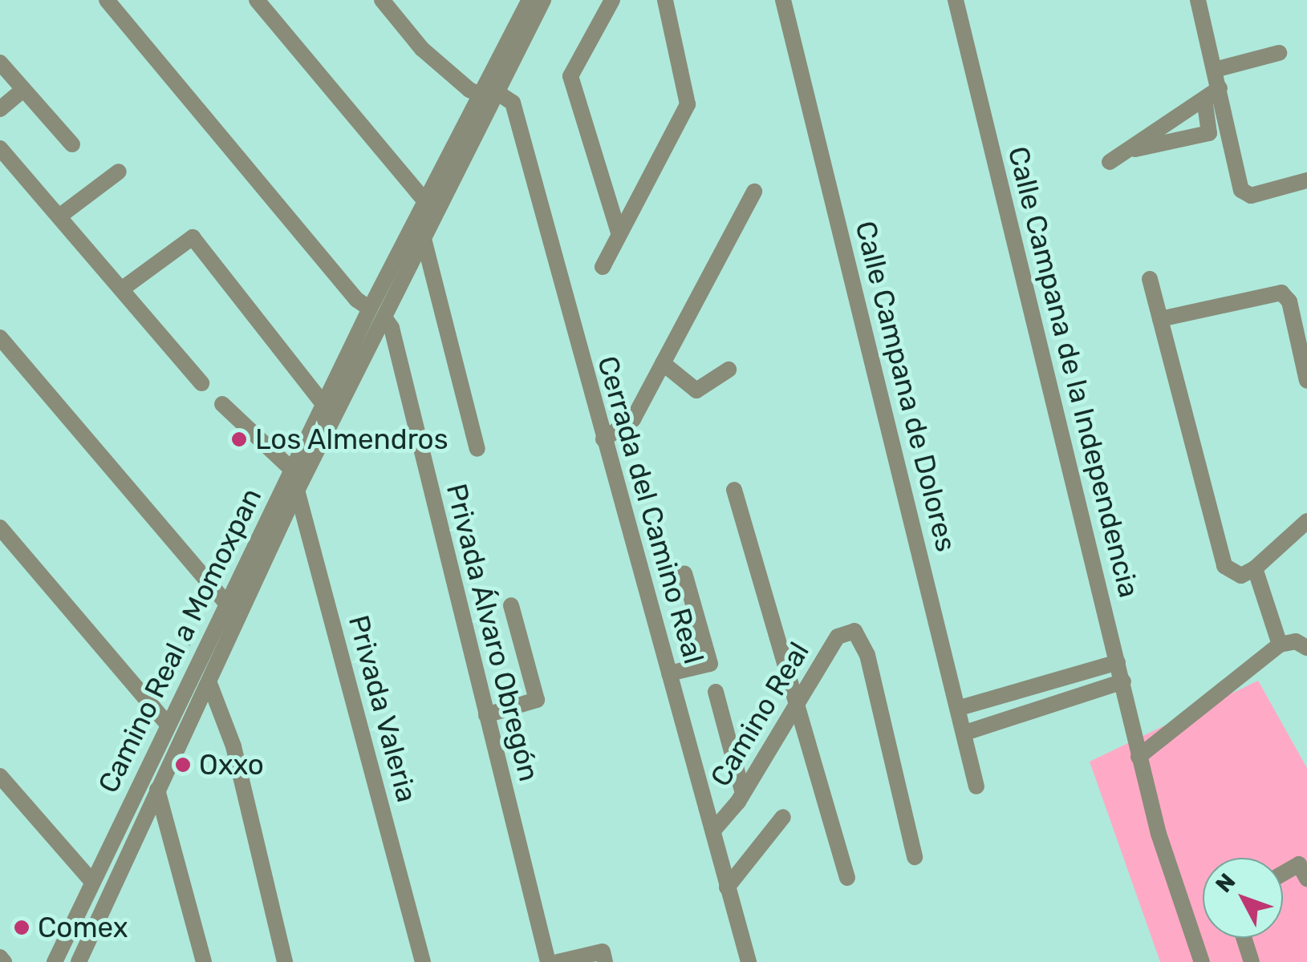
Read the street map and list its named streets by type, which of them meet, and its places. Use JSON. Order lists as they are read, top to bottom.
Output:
{
  "streets": {
    "street": [
      "Calle Campana de la Independencia",
      "Calle Campana de Dolores",
      "Cerrada del Camino Real",
      "Privada Álvaro Obregón",
      "Camino Real a Momoxpan",
      "Privada Valeria",
      "Camino Real"
    ]
  },
  "crossings": [
    ["Cerrada del Camino Real", "Camino Real a Momoxpan"],
    ["Cerrada del Camino Real", "Camino Real"],
    ["Privada Álvaro Obregón", "Camino Real a Momoxpan"],
    ["Camino Real a Momoxpan", "Privada Valeria"]
  ],
  "places": ["Los Almendros", "Oxxo", "Comex"],
  "north": "top left"
}
